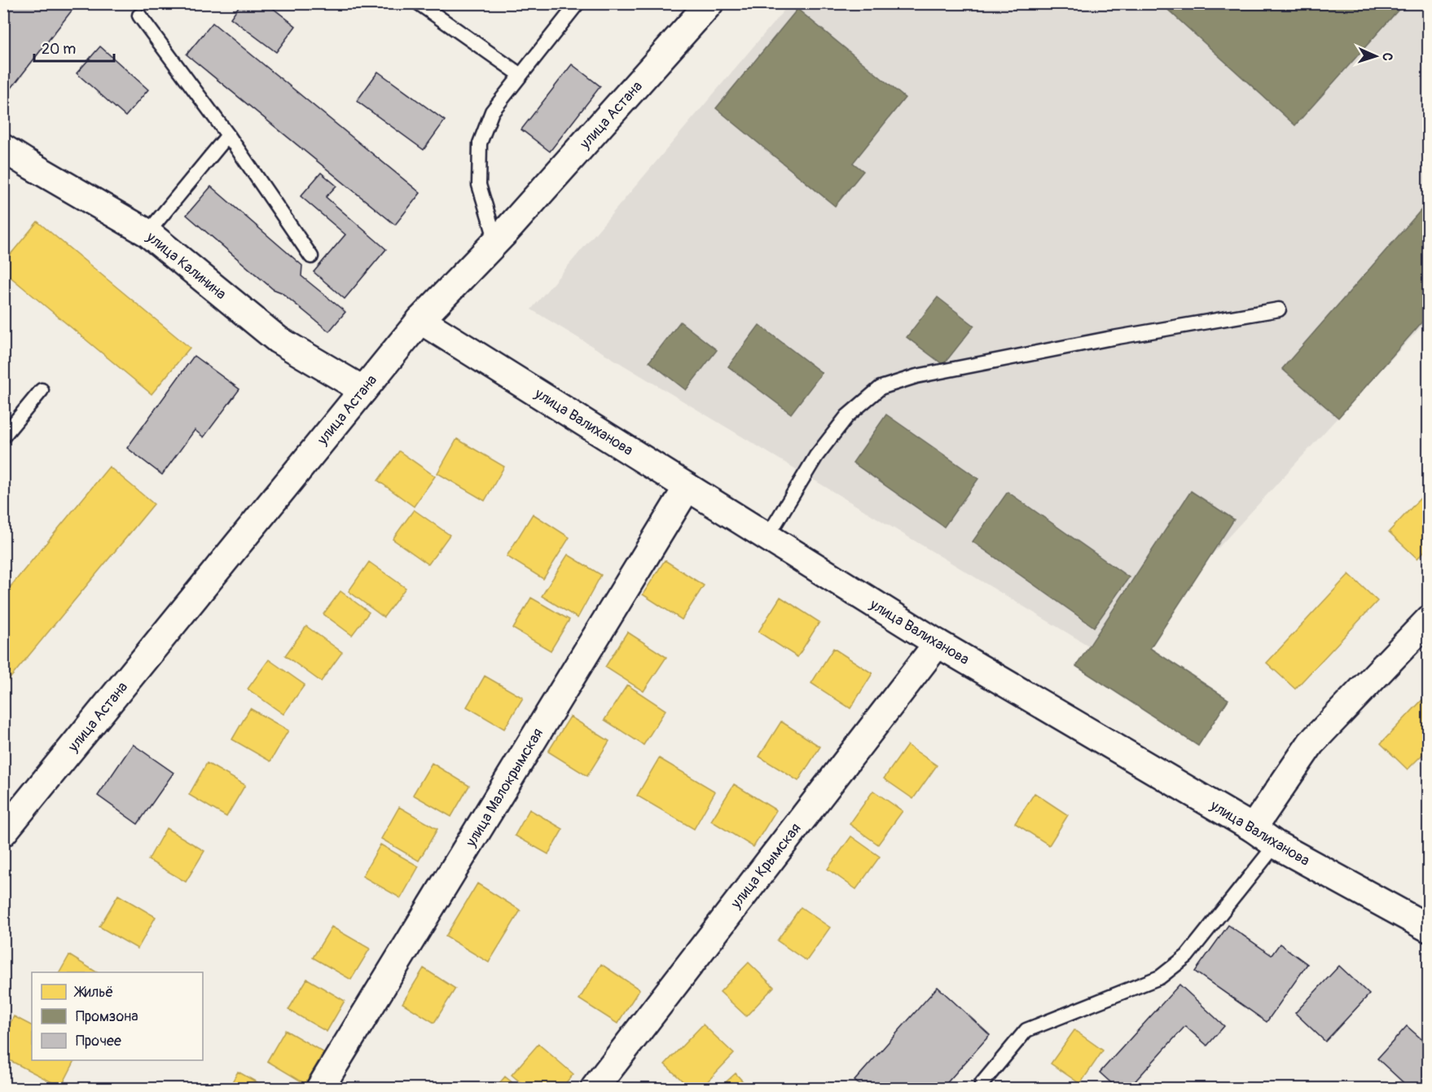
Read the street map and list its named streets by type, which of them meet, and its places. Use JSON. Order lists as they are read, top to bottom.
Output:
{
  "streets": {
    "street": [
      "улица Астана",
      "улица Калинина",
      "улица Валиханова",
      "улица Малокрымская",
      "улица Крымская"
    ]
  },
  "crossings": [
    ["улица Астана", "улица Калинина"],
    ["улица Астана", "улица Валиханова"],
    ["улица Валиханова", "улица Малокрымская"],
    ["улица Валиханова", "улица Крымская"]
  ],
  "legend": ["Жильё", "Промзона", "Прочее"],
  "scale_bar": "20 m",
  "north": "right"
}
